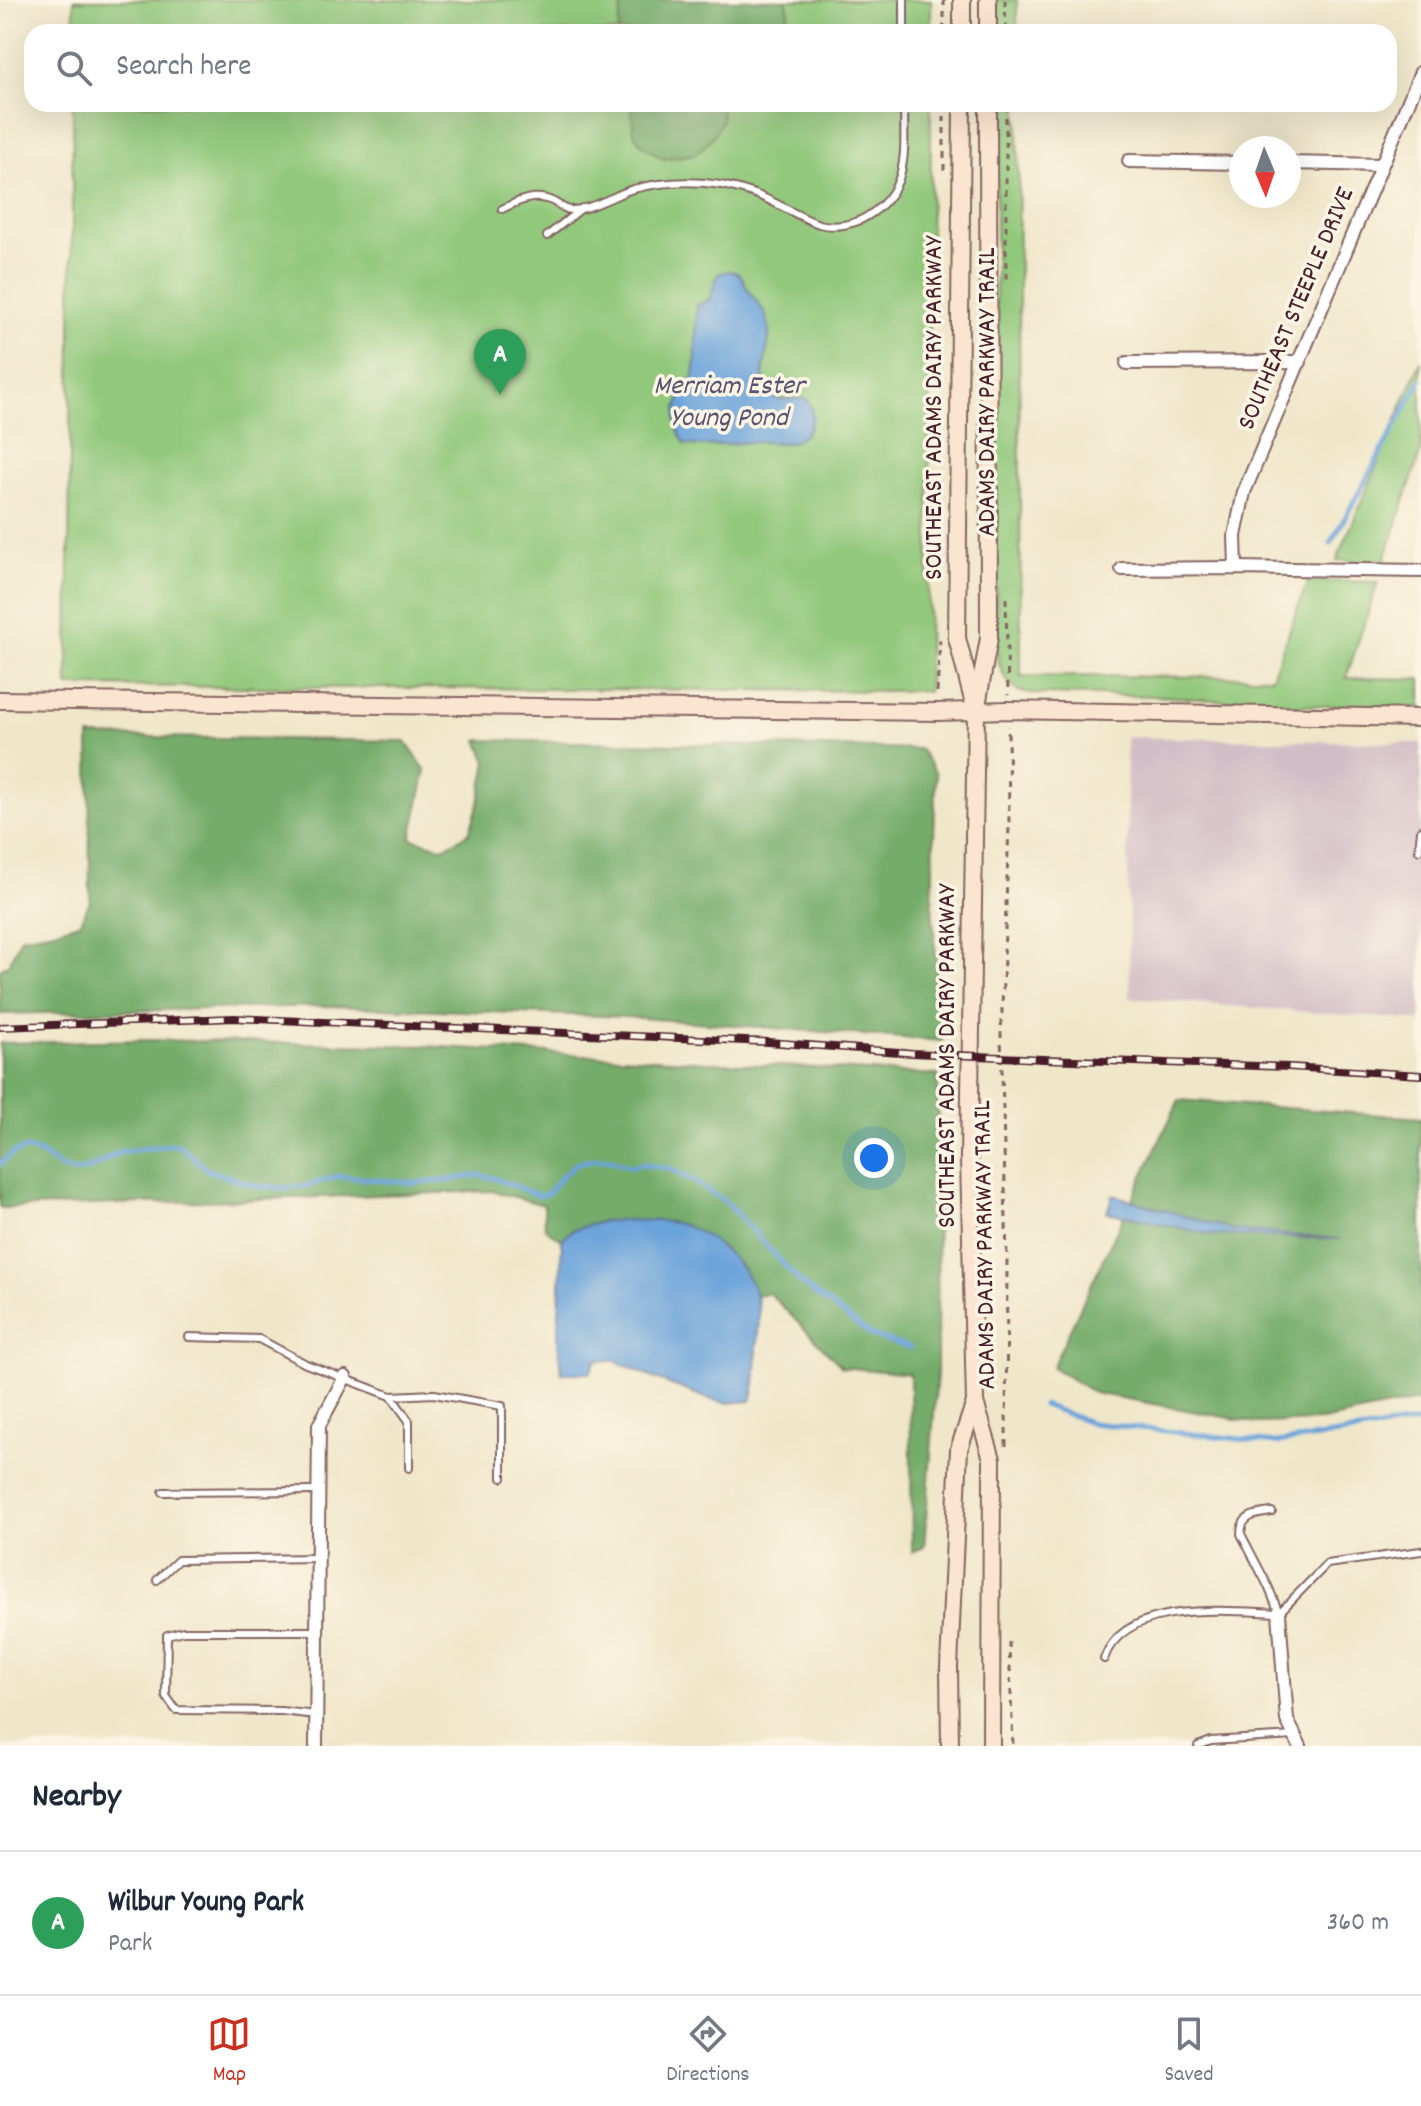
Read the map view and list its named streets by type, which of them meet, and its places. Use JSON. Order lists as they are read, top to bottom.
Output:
{
  "streets": {
    "main road": ["SOUTHEAST ADAMS DAIRY PARKWAY"],
    "street": ["SOUTHEAST STEEPLE DRIVE"],
    "path": ["ADAMS DAIRY PARKWAY TRAIL"]
  },
  "water": ["Merriam Ester Young Pond"],
  "north": "bottom",
  "page": {
    "search": "Search here",
    "pins": "A",
    "heading": "Nearby",
    "list": [
      {
        "mark": "A",
        "name": "Wilbur Young Park",
        "note": "Park",
        "value": "360 m"
      }
    ],
    "nav": ["Map", "Directions", "Saved"]
  }
}
